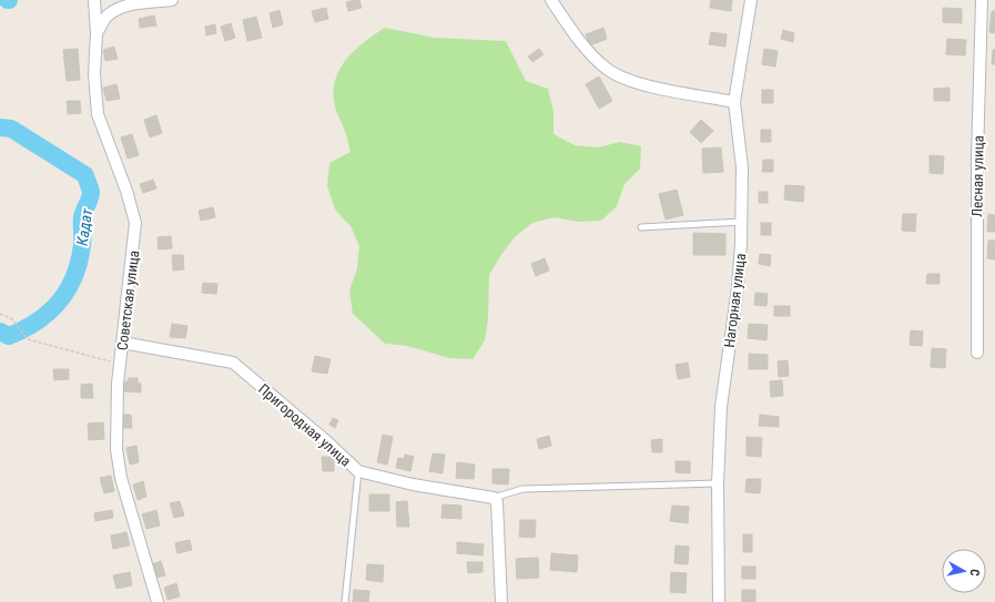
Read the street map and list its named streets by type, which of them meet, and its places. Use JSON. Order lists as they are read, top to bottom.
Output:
{
  "streets": {
    "street": [
      "Лесная улица",
      "Советская улица",
      "Нагорная улица",
      "Пригородная улица"
    ]
  },
  "crossings": [
    ["Советская улица", "Пригородная улица"]
  ],
  "water": ["Кадат"],
  "north": "right"
}
